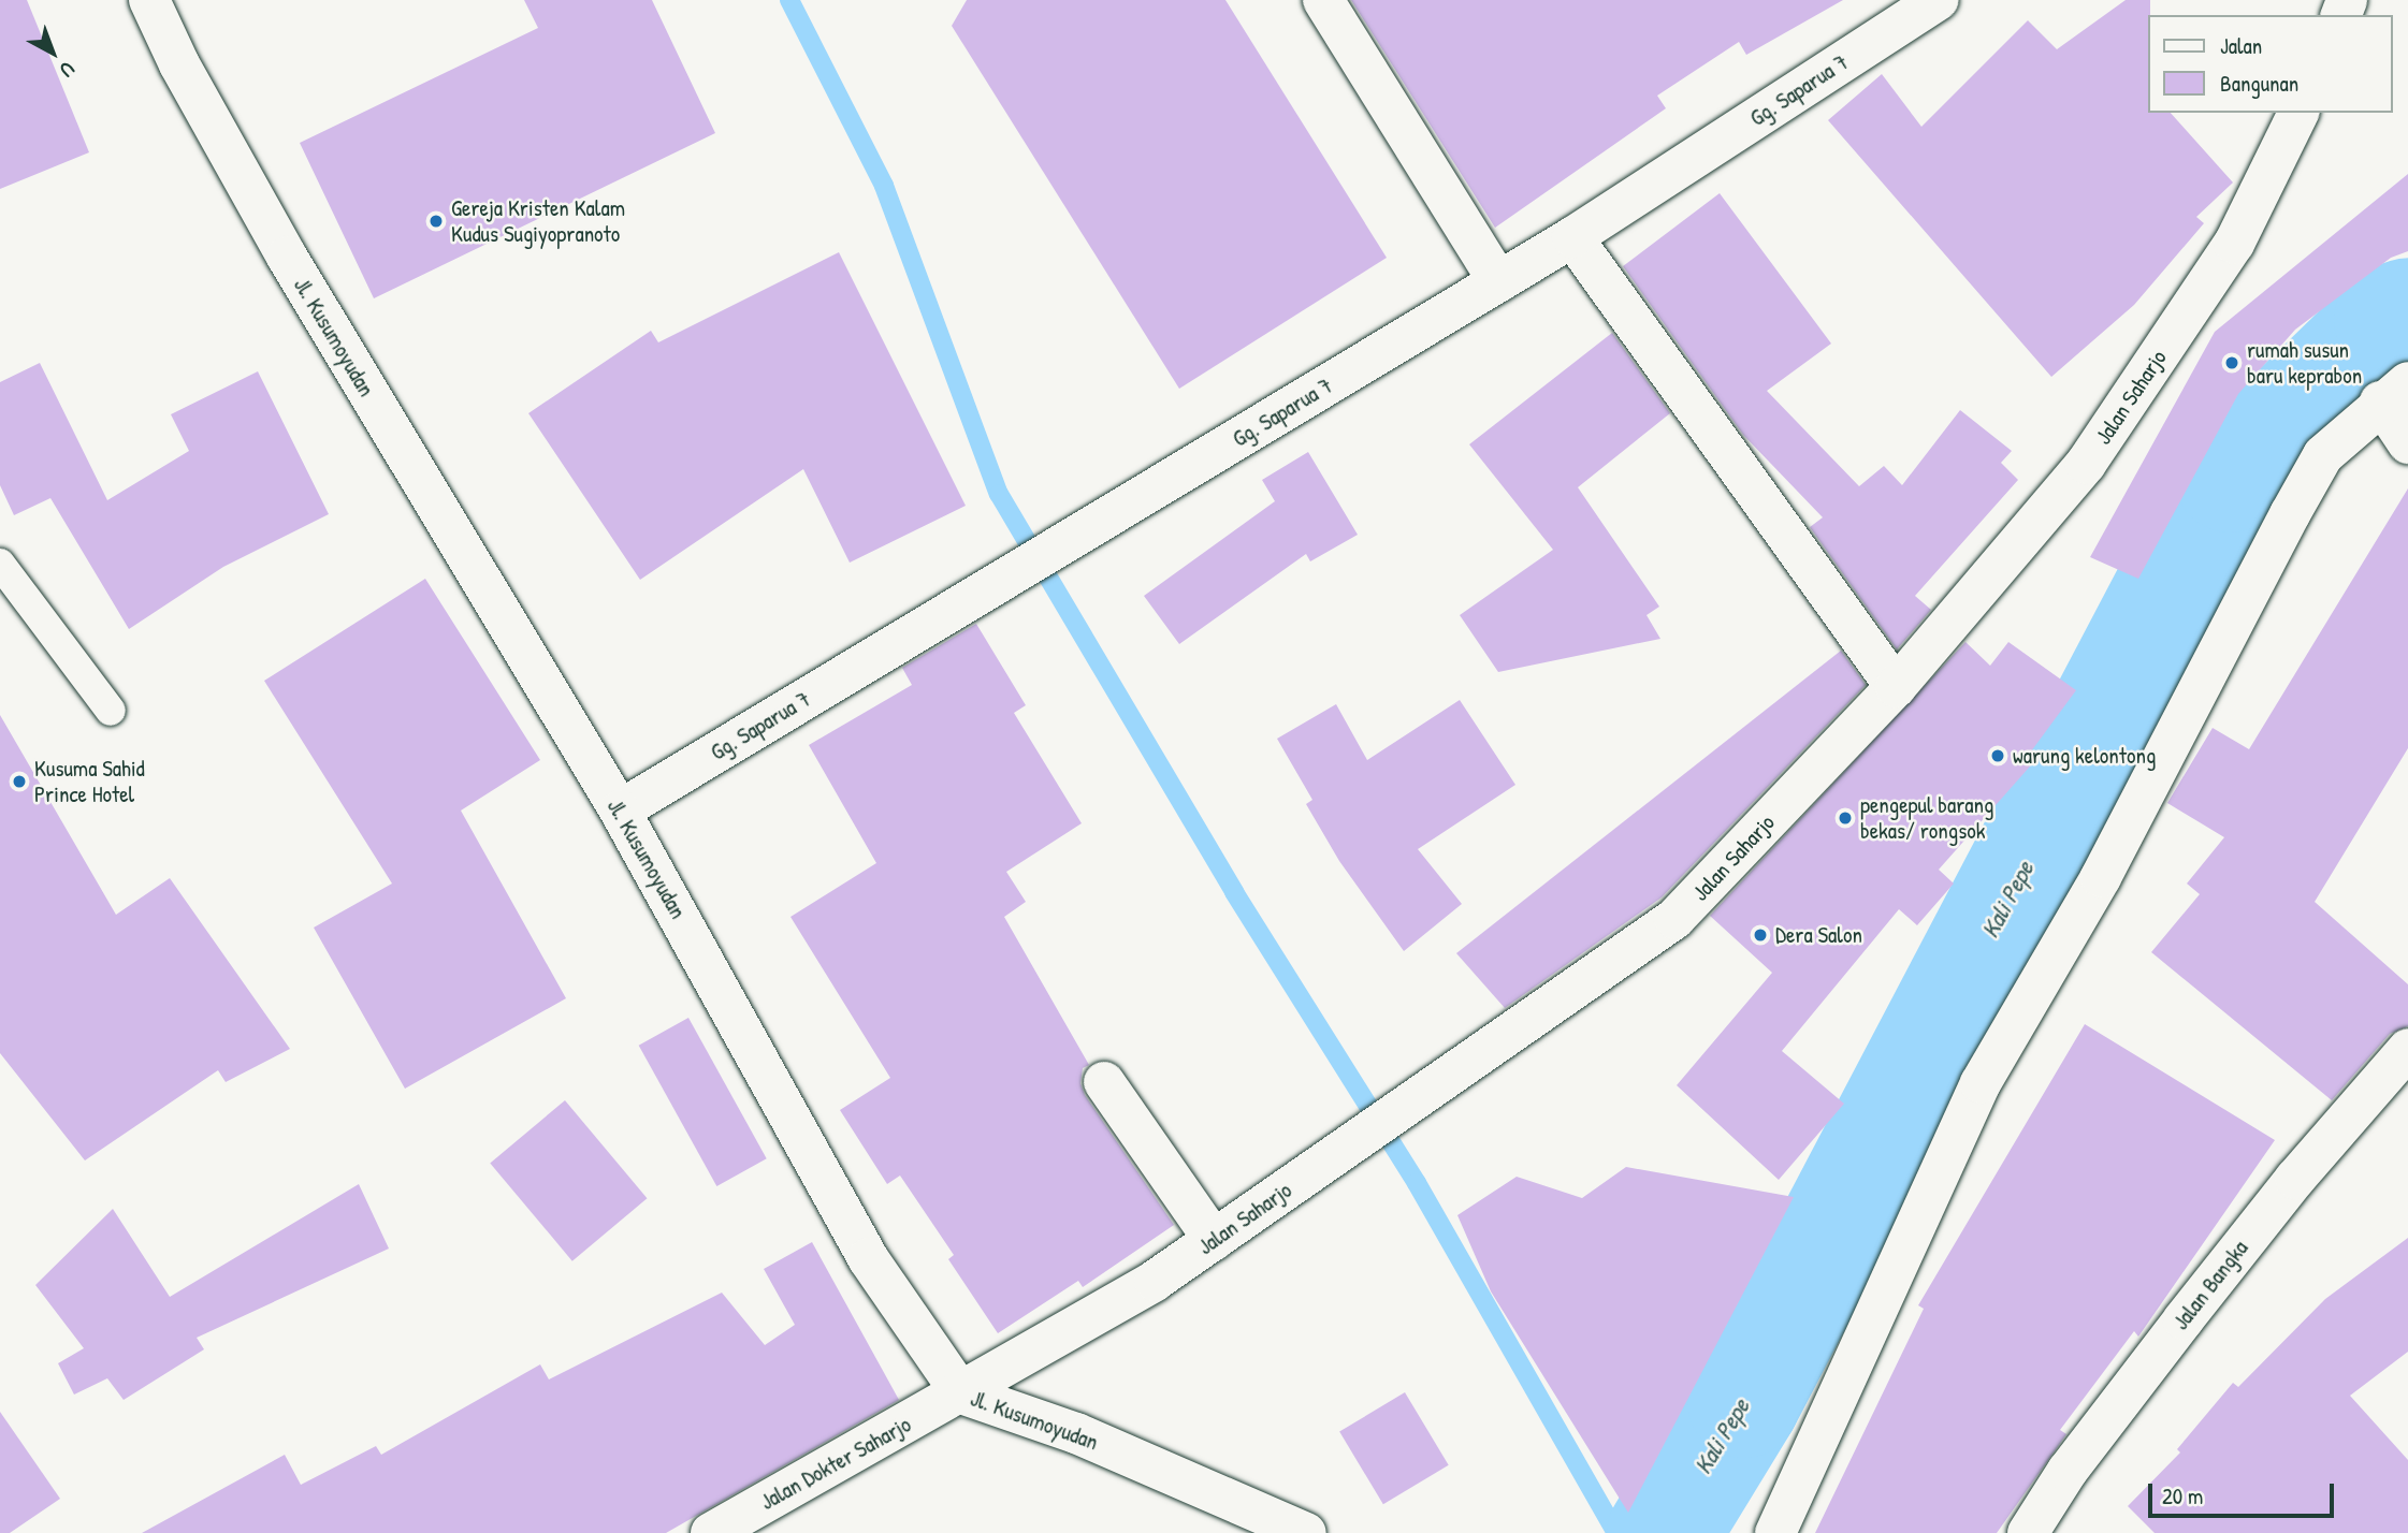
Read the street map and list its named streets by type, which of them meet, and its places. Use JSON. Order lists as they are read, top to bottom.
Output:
{
  "streets": {
    "street": [
      "Gg. Saparua 7",
      "Jl. Kusumoyudan",
      "Jalan Saharjo",
      "Jalan Bangka",
      "Jalan Dokter Saharjo"
    ]
  },
  "crossings": [
    ["Gg. Saparua 7", "Jl. Kusumoyudan"],
    ["Jl. Kusumoyudan", "Jalan Saharjo"],
    ["Jl. Kusumoyudan", "Jalan Dokter Saharjo"],
    ["Jalan Saharjo", "Jalan Dokter Saharjo"]
  ],
  "water": ["Kali Pepe"],
  "places": [
    "Gereja Kristen Kalam Kudus Sugiyopranoto",
    "rumah susun baru keprabon",
    "warung kelontong",
    "Kusuma Sahid Prince Hotel",
    "pengepul barang bekas/ rongsok",
    "Dera Salon"
  ],
  "legend": ["Jalan", "Bangunan"],
  "scale_bar": "20 m",
  "north": "bottom right"
}
